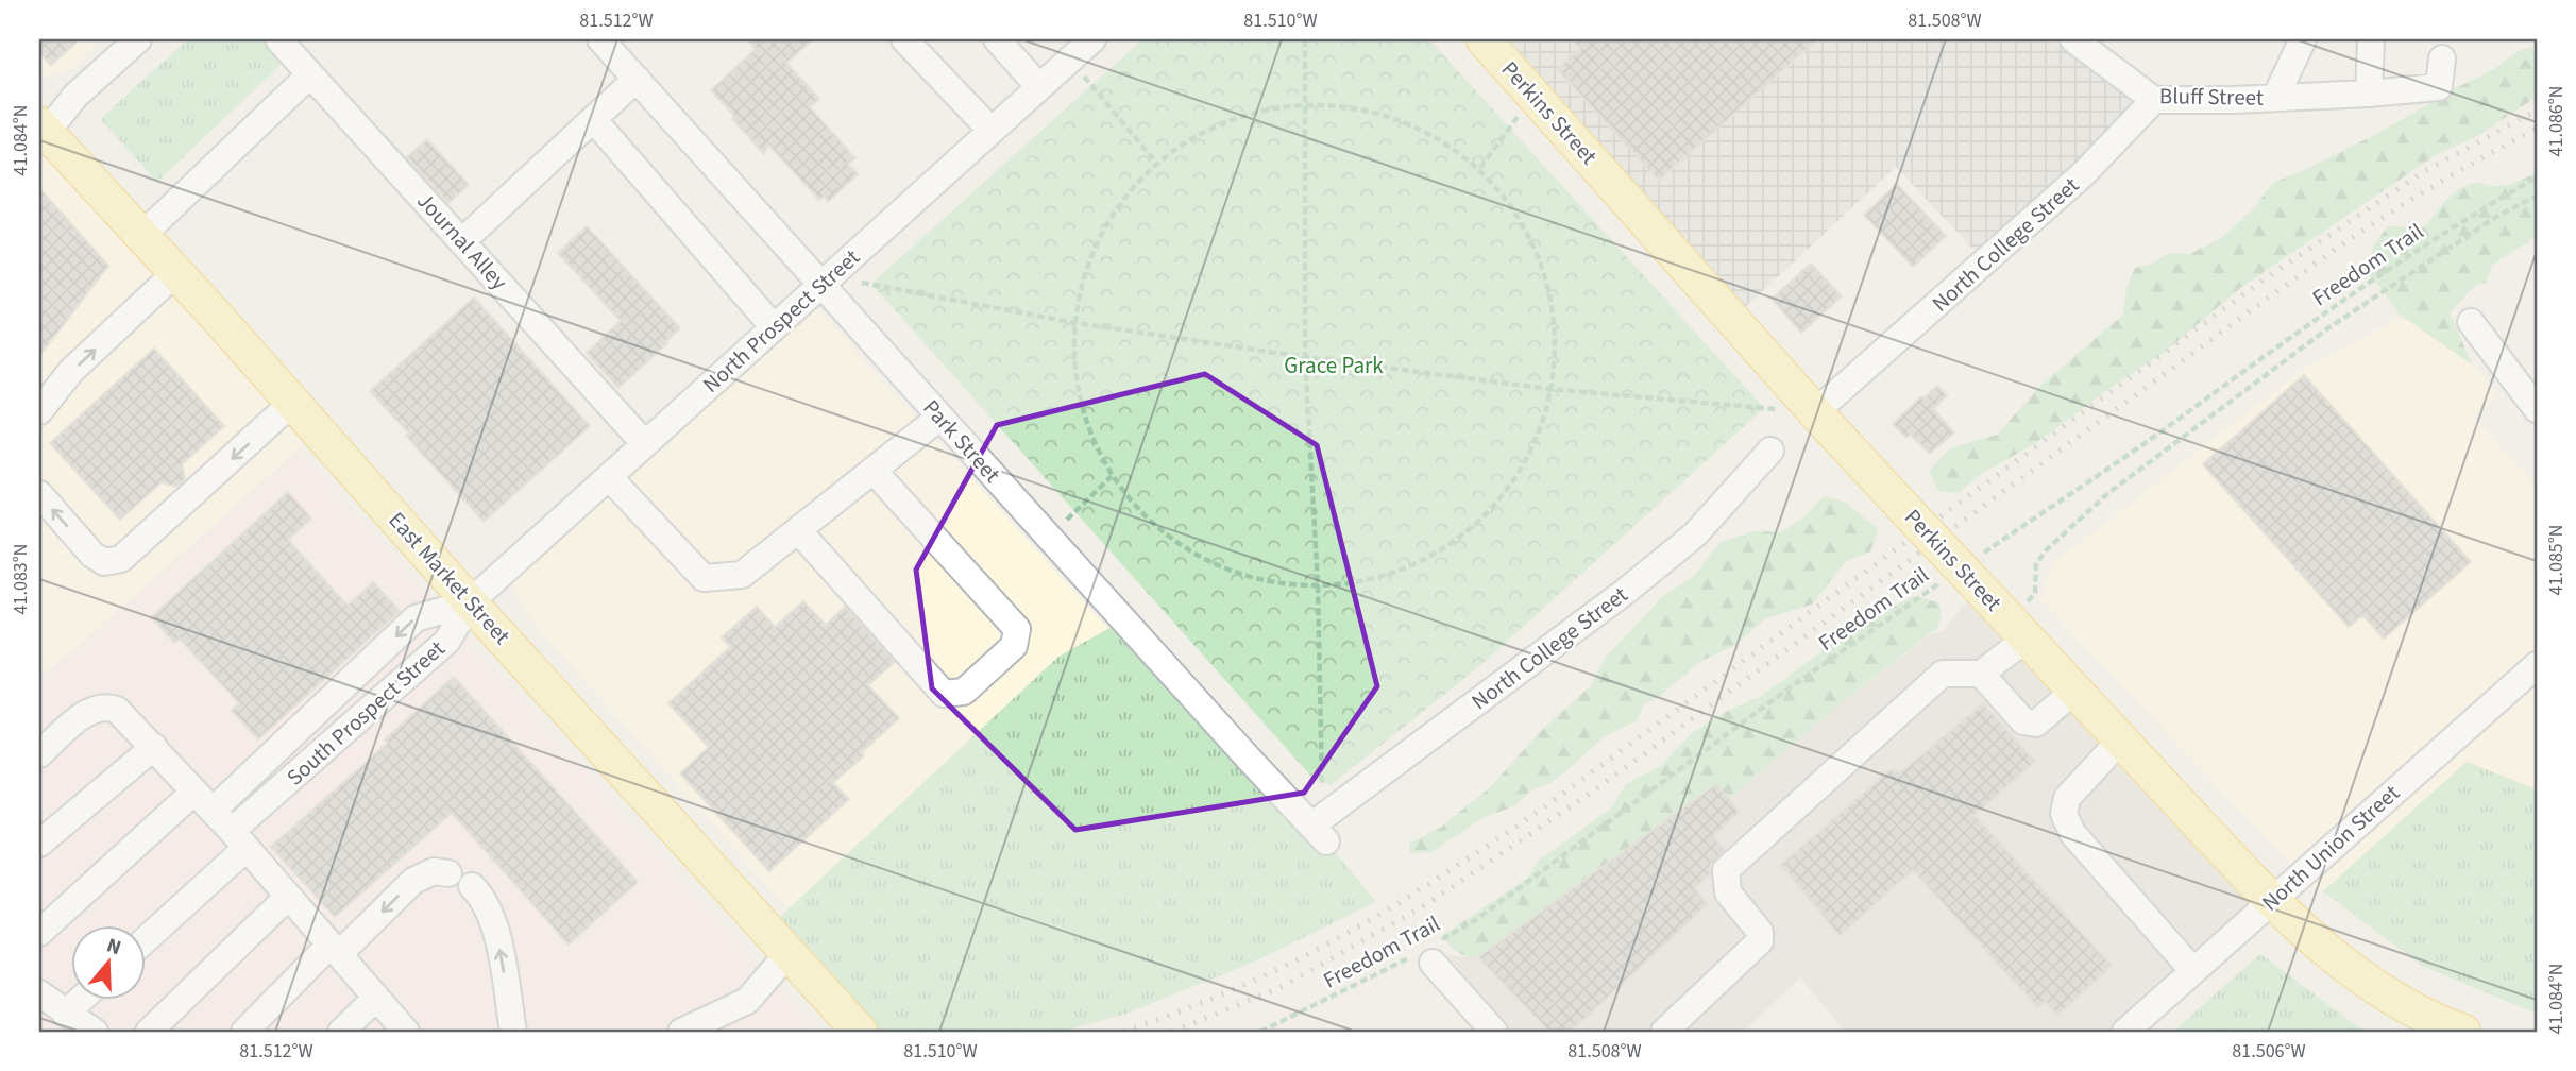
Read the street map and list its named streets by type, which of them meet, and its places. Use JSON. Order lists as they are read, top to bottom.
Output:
{
  "streets": {
    "main road": ["Perkins Street", "East Market Street"],
    "street": [
      "Bluff Street",
      "Journal Alley",
      "North College Street",
      "North Prospect Street",
      "Park Street",
      "South Prospect Street",
      "North Union Street"
    ],
    "path": ["Freedom Trail"]
  },
  "crossings": [
    ["Bluff Street", "North College Street"],
    ["Perkins Street", "North College Street"],
    ["Perkins Street", "Freedom Trail"],
    ["Perkins Street", "North Union Street"],
    ["Journal Alley", "North Prospect Street"],
    ["North College Street", "Park Street"],
    ["North Prospect Street", "Park Street"],
    ["North Prospect Street", "East Market Street"],
    ["North Prospect Street", "South Prospect Street"],
    ["East Market Street", "South Prospect Street"]
  ],
  "parks": ["Grace Park"],
  "north": "top",
  "coordinates": [
    "81.512°W",
    "81.510°W",
    "81.508°W",
    "41.086°N",
    "41.084°N",
    "41.085°N",
    "41.083°N",
    "81.506°W"
  ]
}
